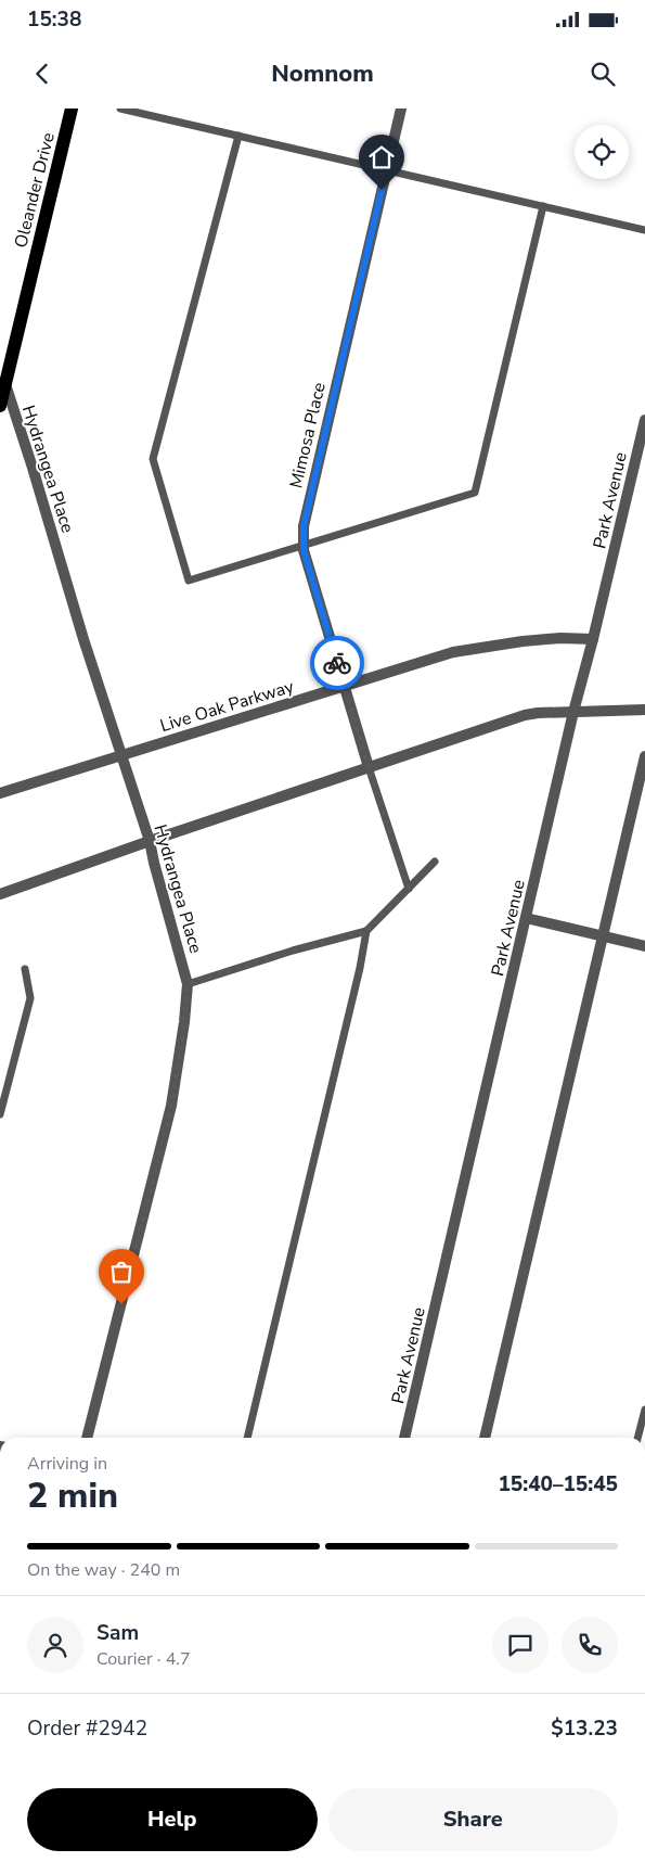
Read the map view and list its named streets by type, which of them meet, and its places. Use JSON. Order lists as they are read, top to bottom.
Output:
{
  "streets": {
    "main road": ["Oleander Drive"],
    "street": [
      "Mimosa Place",
      "Hydrangea Place",
      "Park Avenue",
      "Live Oak Parkway"
    ]
  },
  "crossings": [
    ["Oleander Drive", "Hydrangea Place"],
    ["Mimosa Place", "Live Oak Parkway"],
    ["Hydrangea Place", "Live Oak Parkway"],
    ["Park Avenue", "Live Oak Parkway"]
  ],
  "page": {
    "status": "15:38",
    "header": "Nomnom",
    "heading": ["2 min", "Arriving in", "15:40–15:45"],
    "panel": [
      "Sam",
      "Courier · 4.7",
      "Order #2942",
      "$13.23"
    ],
    "bar": "On the way · 240 m",
    "buttons": ["Help", "Share"]
  }
}
